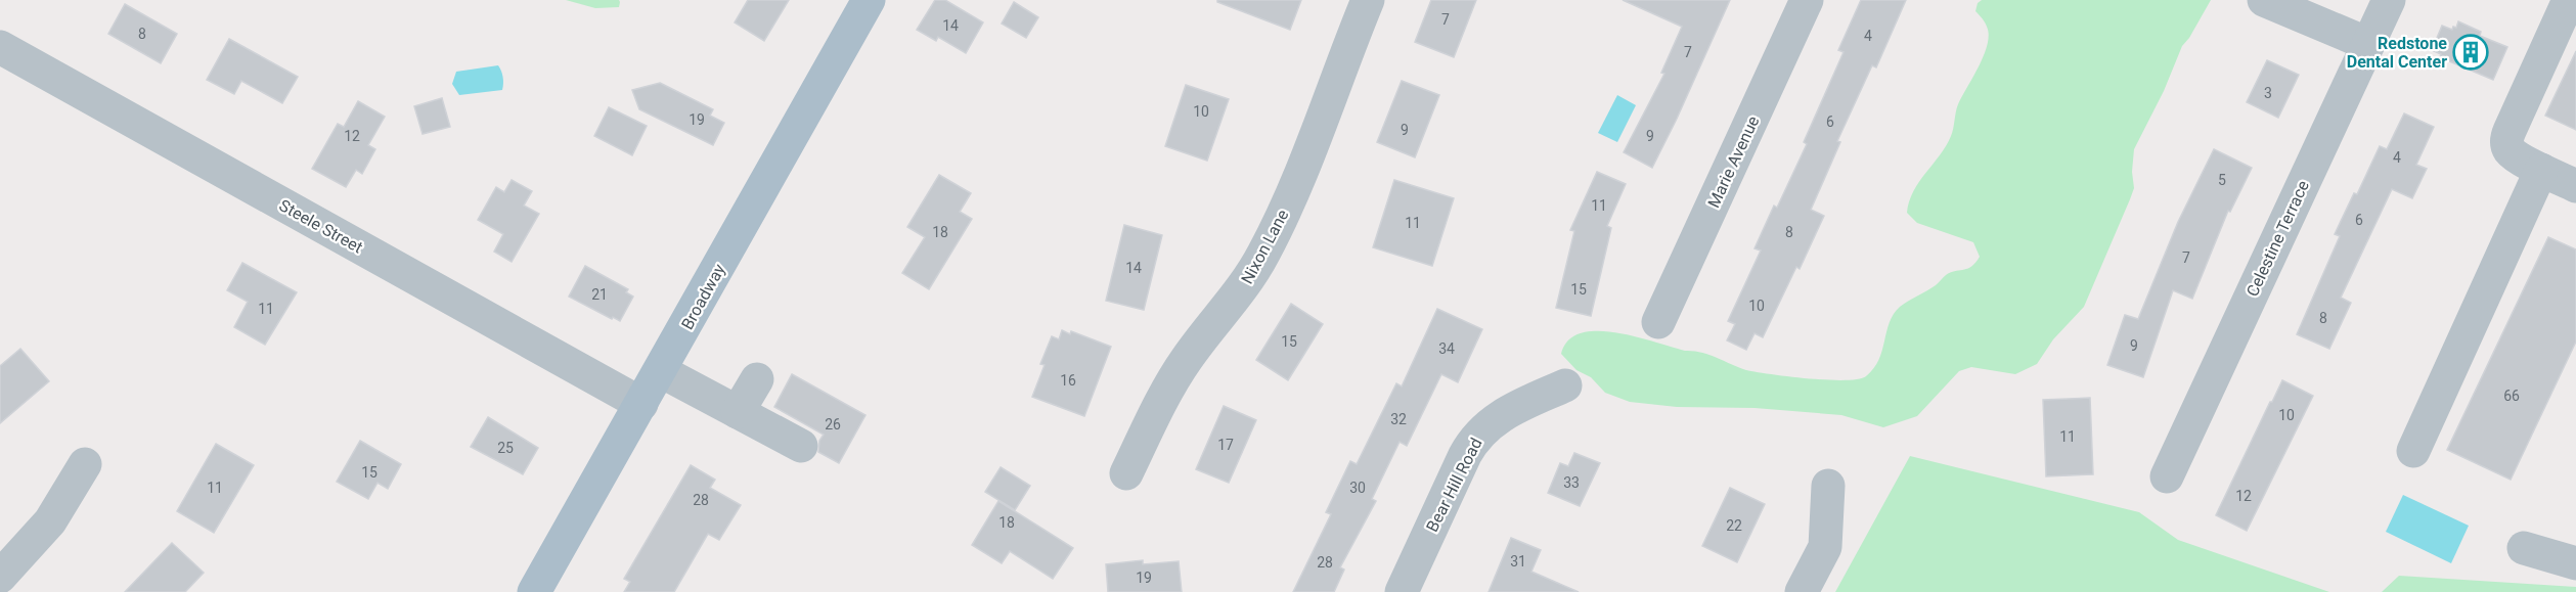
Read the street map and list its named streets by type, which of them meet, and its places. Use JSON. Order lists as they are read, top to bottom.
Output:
{
  "streets": {
    "main road": ["Broadway"],
    "street": [
      "Marie Avenue",
      "Steele Street",
      "Celestine Terrace",
      "Nixon Lane",
      "Bear Hill Road"
    ]
  },
  "crossings": [
    ["Steele Street", "Broadway"]
  ],
  "places": {
    "building": ["Redstone Dental Center"]
  },
  "house_numbers": [
    "7",
    "14",
    "8",
    "4",
    "7",
    "3",
    "10",
    "19",
    "6",
    "9",
    "12",
    "9",
    "4",
    "5",
    "11",
    "6",
    "11",
    "18",
    "8",
    "7",
    "14",
    "15",
    "21",
    "10",
    "11",
    "8",
    "15",
    "9",
    "34",
    "16",
    "66",
    "10",
    "32",
    "26",
    "11",
    "17",
    "25",
    "15",
    "33",
    "11",
    "30",
    "12",
    "28",
    "18",
    "22",
    "31",
    "28",
    "19"
  ]
}
